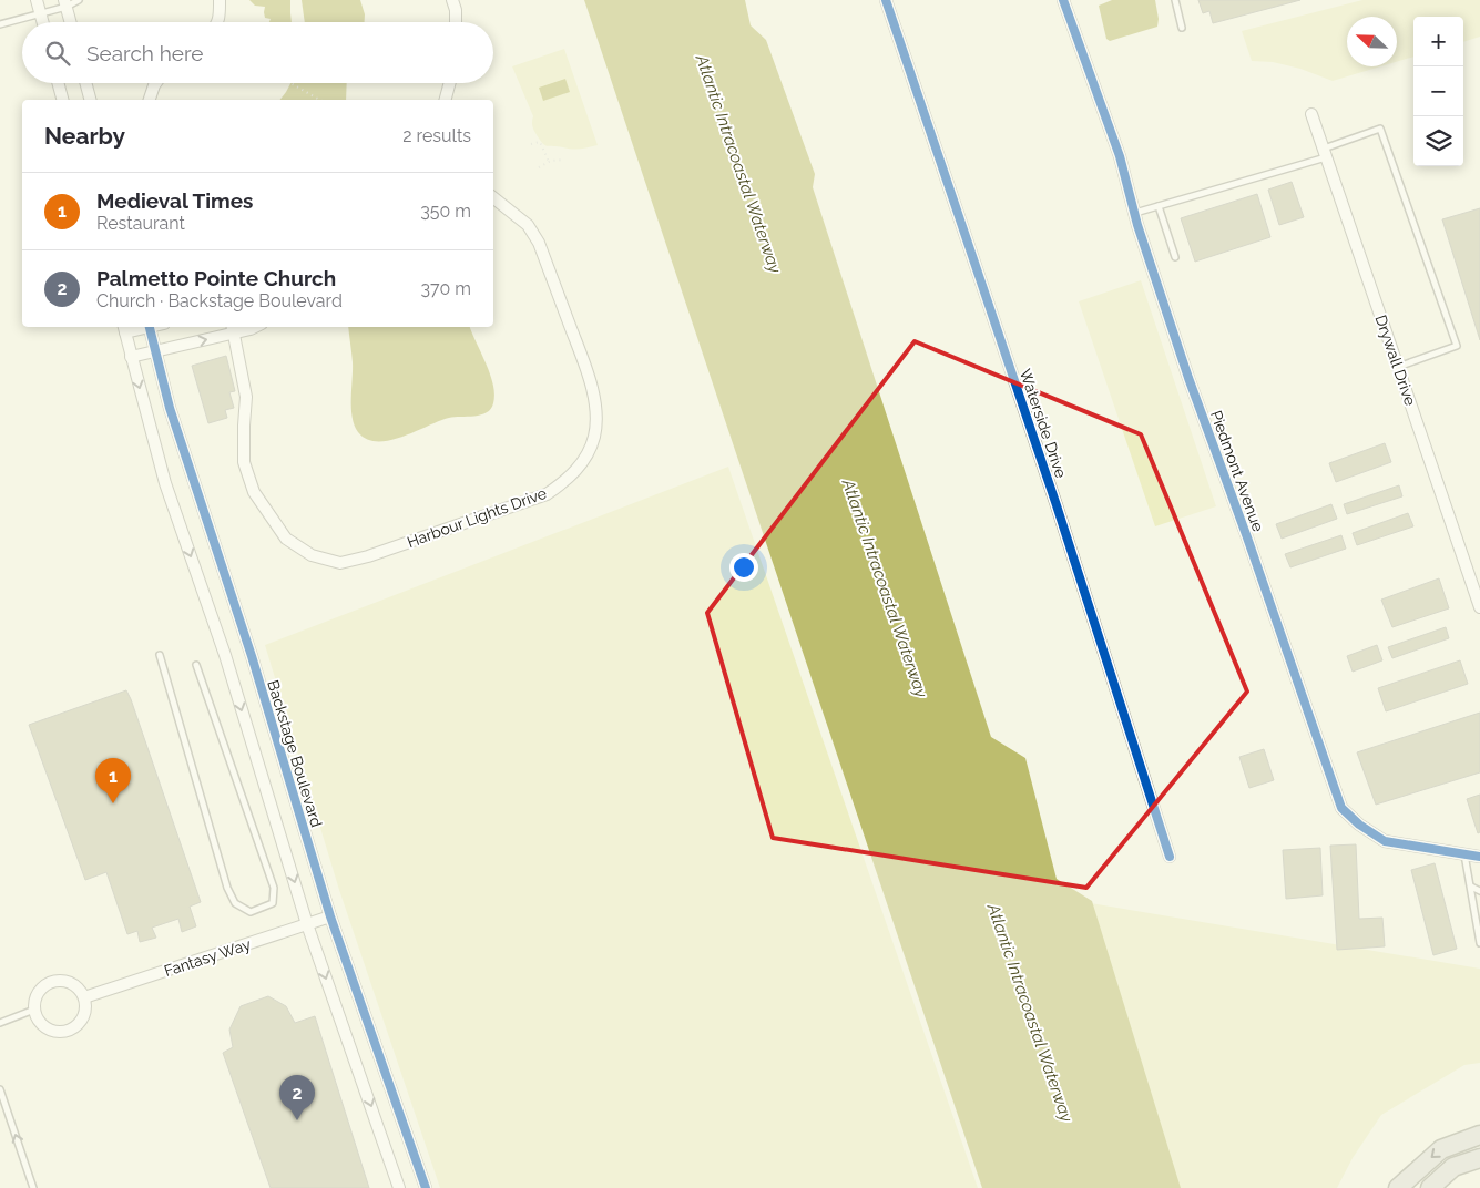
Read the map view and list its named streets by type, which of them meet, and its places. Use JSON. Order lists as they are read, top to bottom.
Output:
{
  "streets": {
    "street": [
      "Drywall Drive",
      "Waterside Drive",
      "Piedmont Avenue",
      "Harbour Lights Drive",
      "Backstage Boulevard",
      "Fantasy Way"
    ]
  },
  "crossings": [
    ["Backstage Boulevard", "Fantasy Way"]
  ],
  "water": ["Atlantic Intracoastal Waterway"],
  "north": "top left",
  "page": {
    "map_buttons": ["+", "−"],
    "search": "Search here",
    "heading": ["Nearby", "2 results"],
    "list": [
      {
        "mark": "1",
        "name": "Medieval Times",
        "note": "Restaurant",
        "value": "350 m"
      },
      {
        "mark": "2",
        "name": "Palmetto Pointe Church",
        "note": "Church · Backstage Boulevard",
        "value": "370 m"
      }
    ],
    "pins": ["1", "2"]
  }
}
